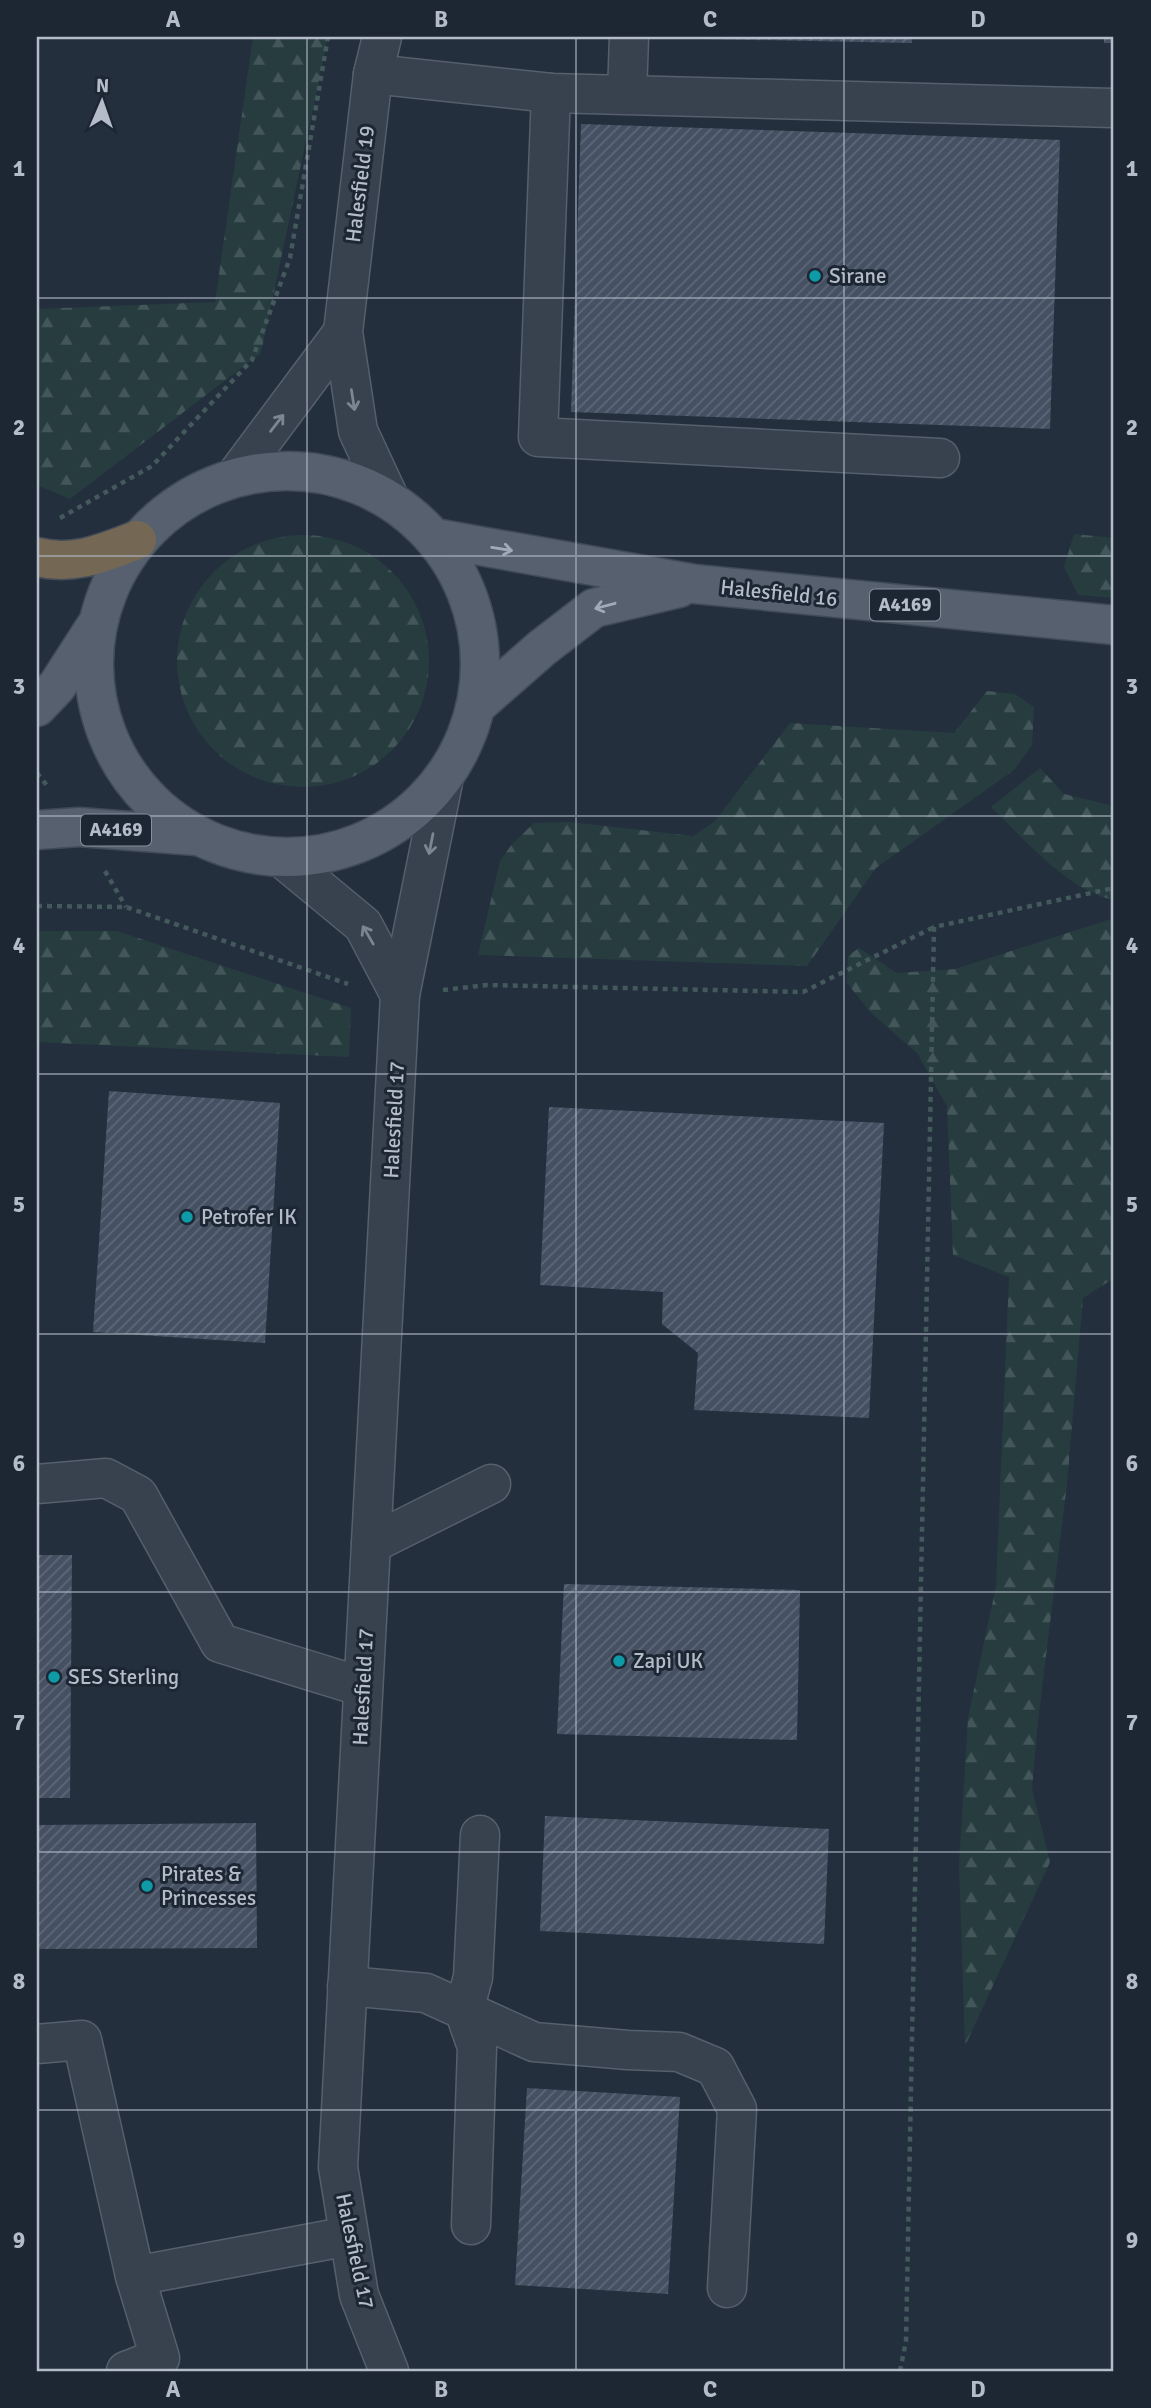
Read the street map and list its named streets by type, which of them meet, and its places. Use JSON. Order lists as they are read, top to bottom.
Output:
{
  "streets": {
    "main road": ["Halesfield 16", "A4169"],
    "street": ["Halesfield 19", "Halesfield 17"]
  },
  "one_way": ["Halesfield 19"],
  "places": [
    "Sirane",
    "Petrofer IK",
    "Zapi UK",
    "SES Sterling",
    "Pirates & Princesses"
  ],
  "north": "top",
  "grid": {
    "columns": [
      "A",
      "B",
      "C",
      "D"
    ],
    "rows": [
      "1",
      "2",
      "3",
      "4",
      "5",
      "6",
      "7",
      "8",
      "9"
    ]
  }
}
